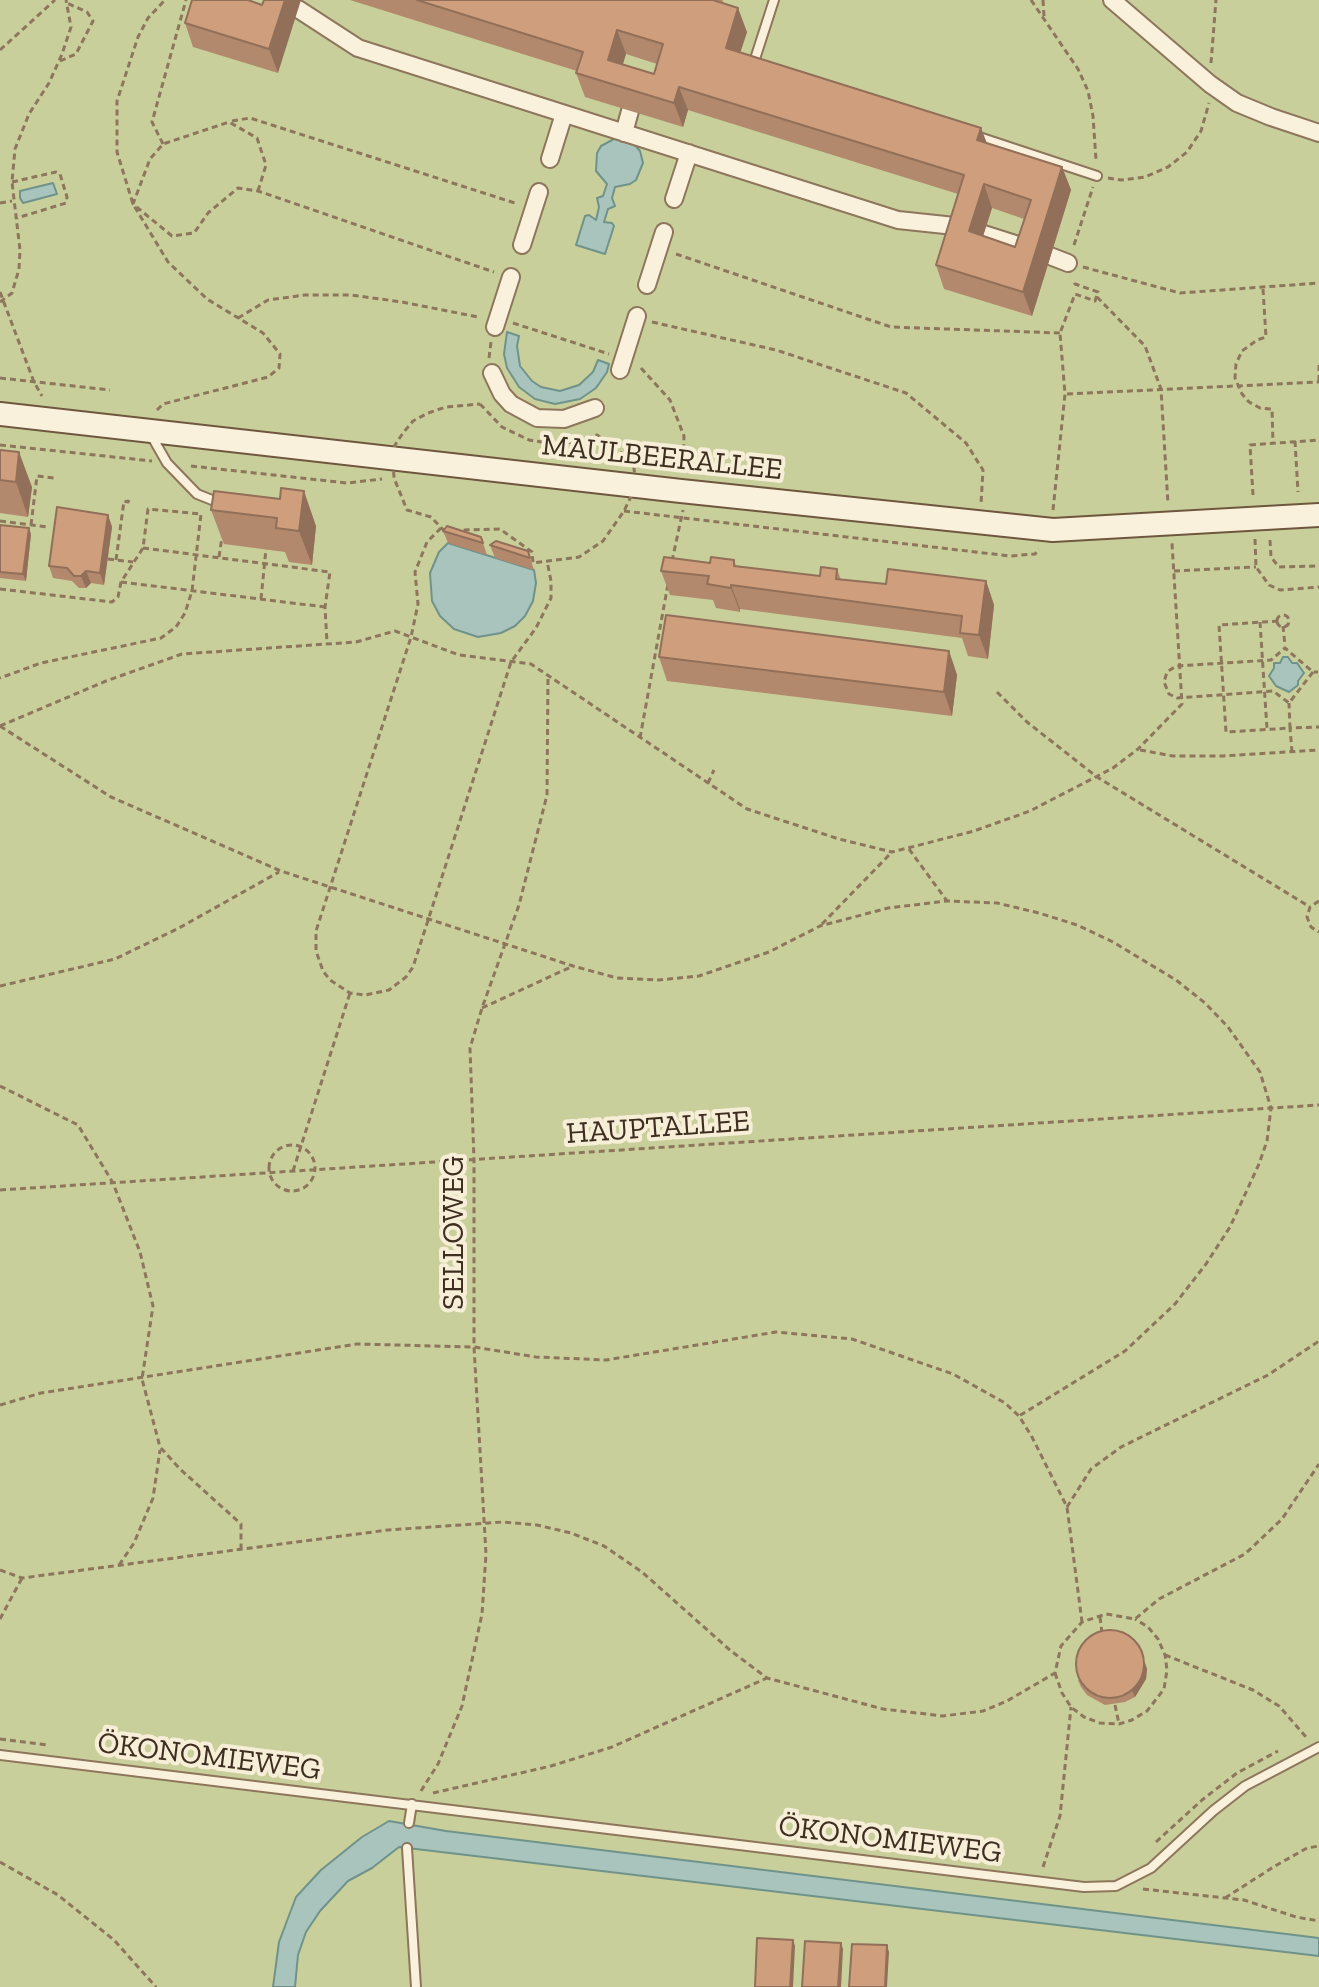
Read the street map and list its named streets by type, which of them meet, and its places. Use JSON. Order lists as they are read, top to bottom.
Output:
{
  "streets": {
    "street": ["MAULBEERALLEE"],
    "lane": ["ÖKONOMIEWEG"],
    "path": ["HAUPTALLEE", "SELLOWEG"]
  },
  "crossings": [
    ["HAUPTALLEE", "SELLOWEG"],
    ["SELLOWEG", "ÖKONOMIEWEG"]
  ]
}
